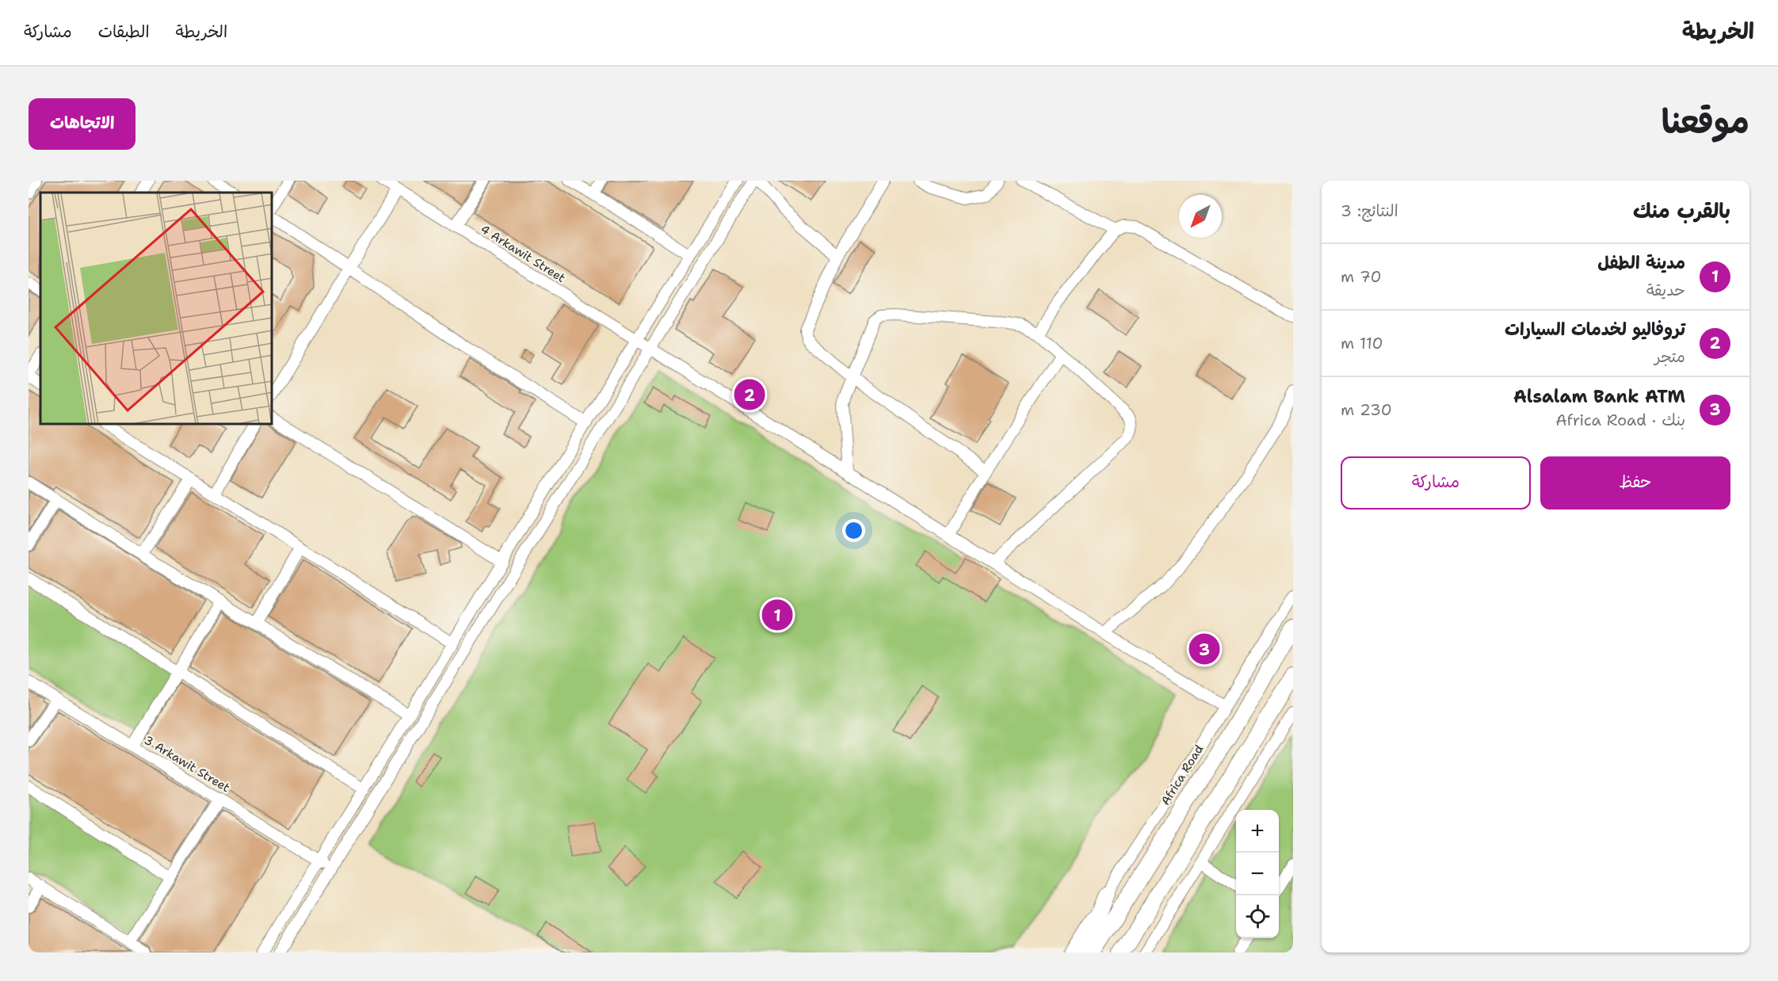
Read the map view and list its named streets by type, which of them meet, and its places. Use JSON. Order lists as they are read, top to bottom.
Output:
{
  "streets": {
    "highway": ["Africa Road"],
    "street": ["4 Arkawit Street", "3 Arkawit Street"]
  },
  "crossings": [
    ["4 Arkawit Street", "Africa Road"]
  ],
  "north": "bottom left",
  "page": {
    "header": "الخريطة",
    "nav": ["الخريطة", "الطبقات", "مشاركة"],
    "title": "موقعنا",
    "buttons": [
      "الاتجاهات",
      ["حفظ", "مشاركة"]
    ],
    "heading": ["بالقرب منك", "النتائج: 3"],
    "list": [
      {
        "mark": "1",
        "name": "مدينة الطفل",
        "note": "حديقة",
        "value": "70 m"
      },
      {
        "mark": "2",
        "name": "تروفاليو لخدمات السيارات",
        "note": "متجر",
        "value": "110 m"
      },
      {
        "mark": "3",
        "name": "Alsalam Bank ATM",
        "note": "بنك · Africa Road",
        "value": "230 m"
      }
    ],
    "pins": ["2", "1", "3"],
    "map_buttons": ["+", "−"]
  }
}
